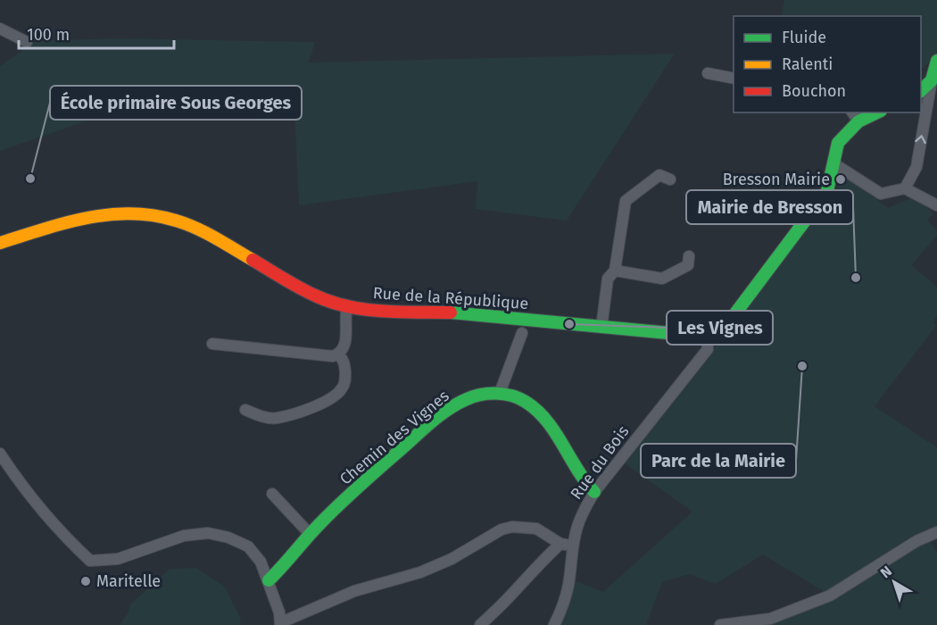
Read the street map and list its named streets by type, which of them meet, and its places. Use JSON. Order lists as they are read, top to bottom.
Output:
{
  "streets": {
    "street": ["Rue de la République", "Chemin des Vignes", "Rue du Bois"]
  },
  "crossings": [
    ["Rue de la République", "Rue du Bois"],
    ["Chemin des Vignes", "Rue du Bois"]
  ],
  "places": [
    "École primaire Sous Georges",
    "Bresson Mairie",
    "Mairie de Bresson",
    "Les Vignes",
    "Parc de la Mairie",
    "Maritelle"
  ],
  "legend": ["Fluide", "Ralenti", "Bouchon"],
  "scale_bar": "100 m",
  "north": "top left"
}
